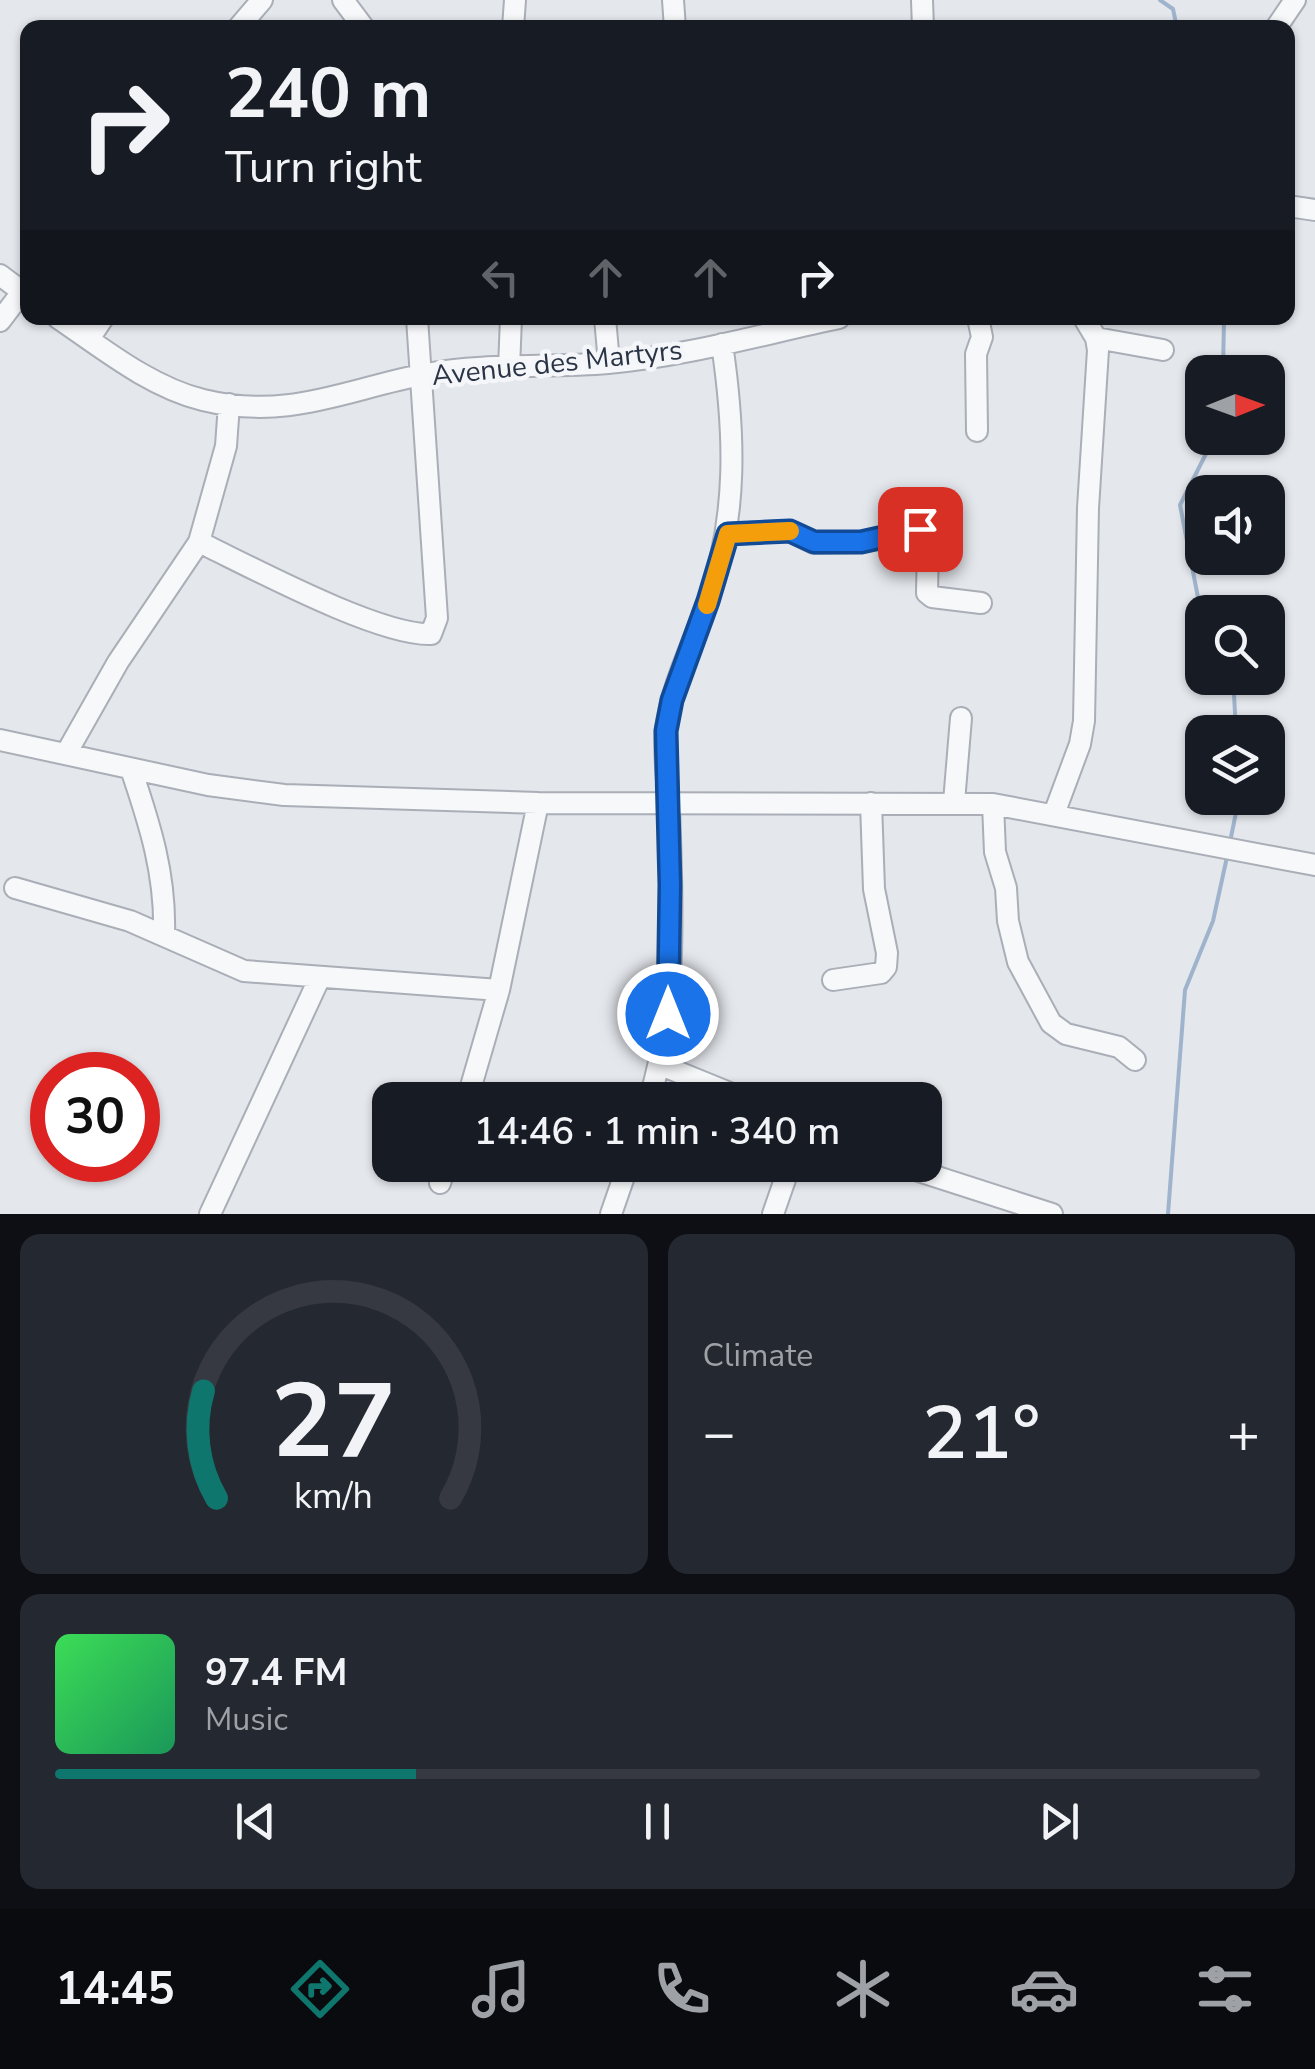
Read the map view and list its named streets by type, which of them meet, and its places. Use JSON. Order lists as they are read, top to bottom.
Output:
{
  "streets": {
    "street": ["Avenue des Martyrs"]
  },
  "north": "right",
  "page": {
    "turn": ["240 m", "Turn right"],
    "limit": "30",
    "trip": "14:46 · 1 min · 340 m",
    "tile": "Climate",
    "heat": ["−", "21°", "+"],
    "song": ["97.4 FM", "Music"],
    "tabs": "14:45",
    "gauge": ["27", "km/h"]
  }
}
